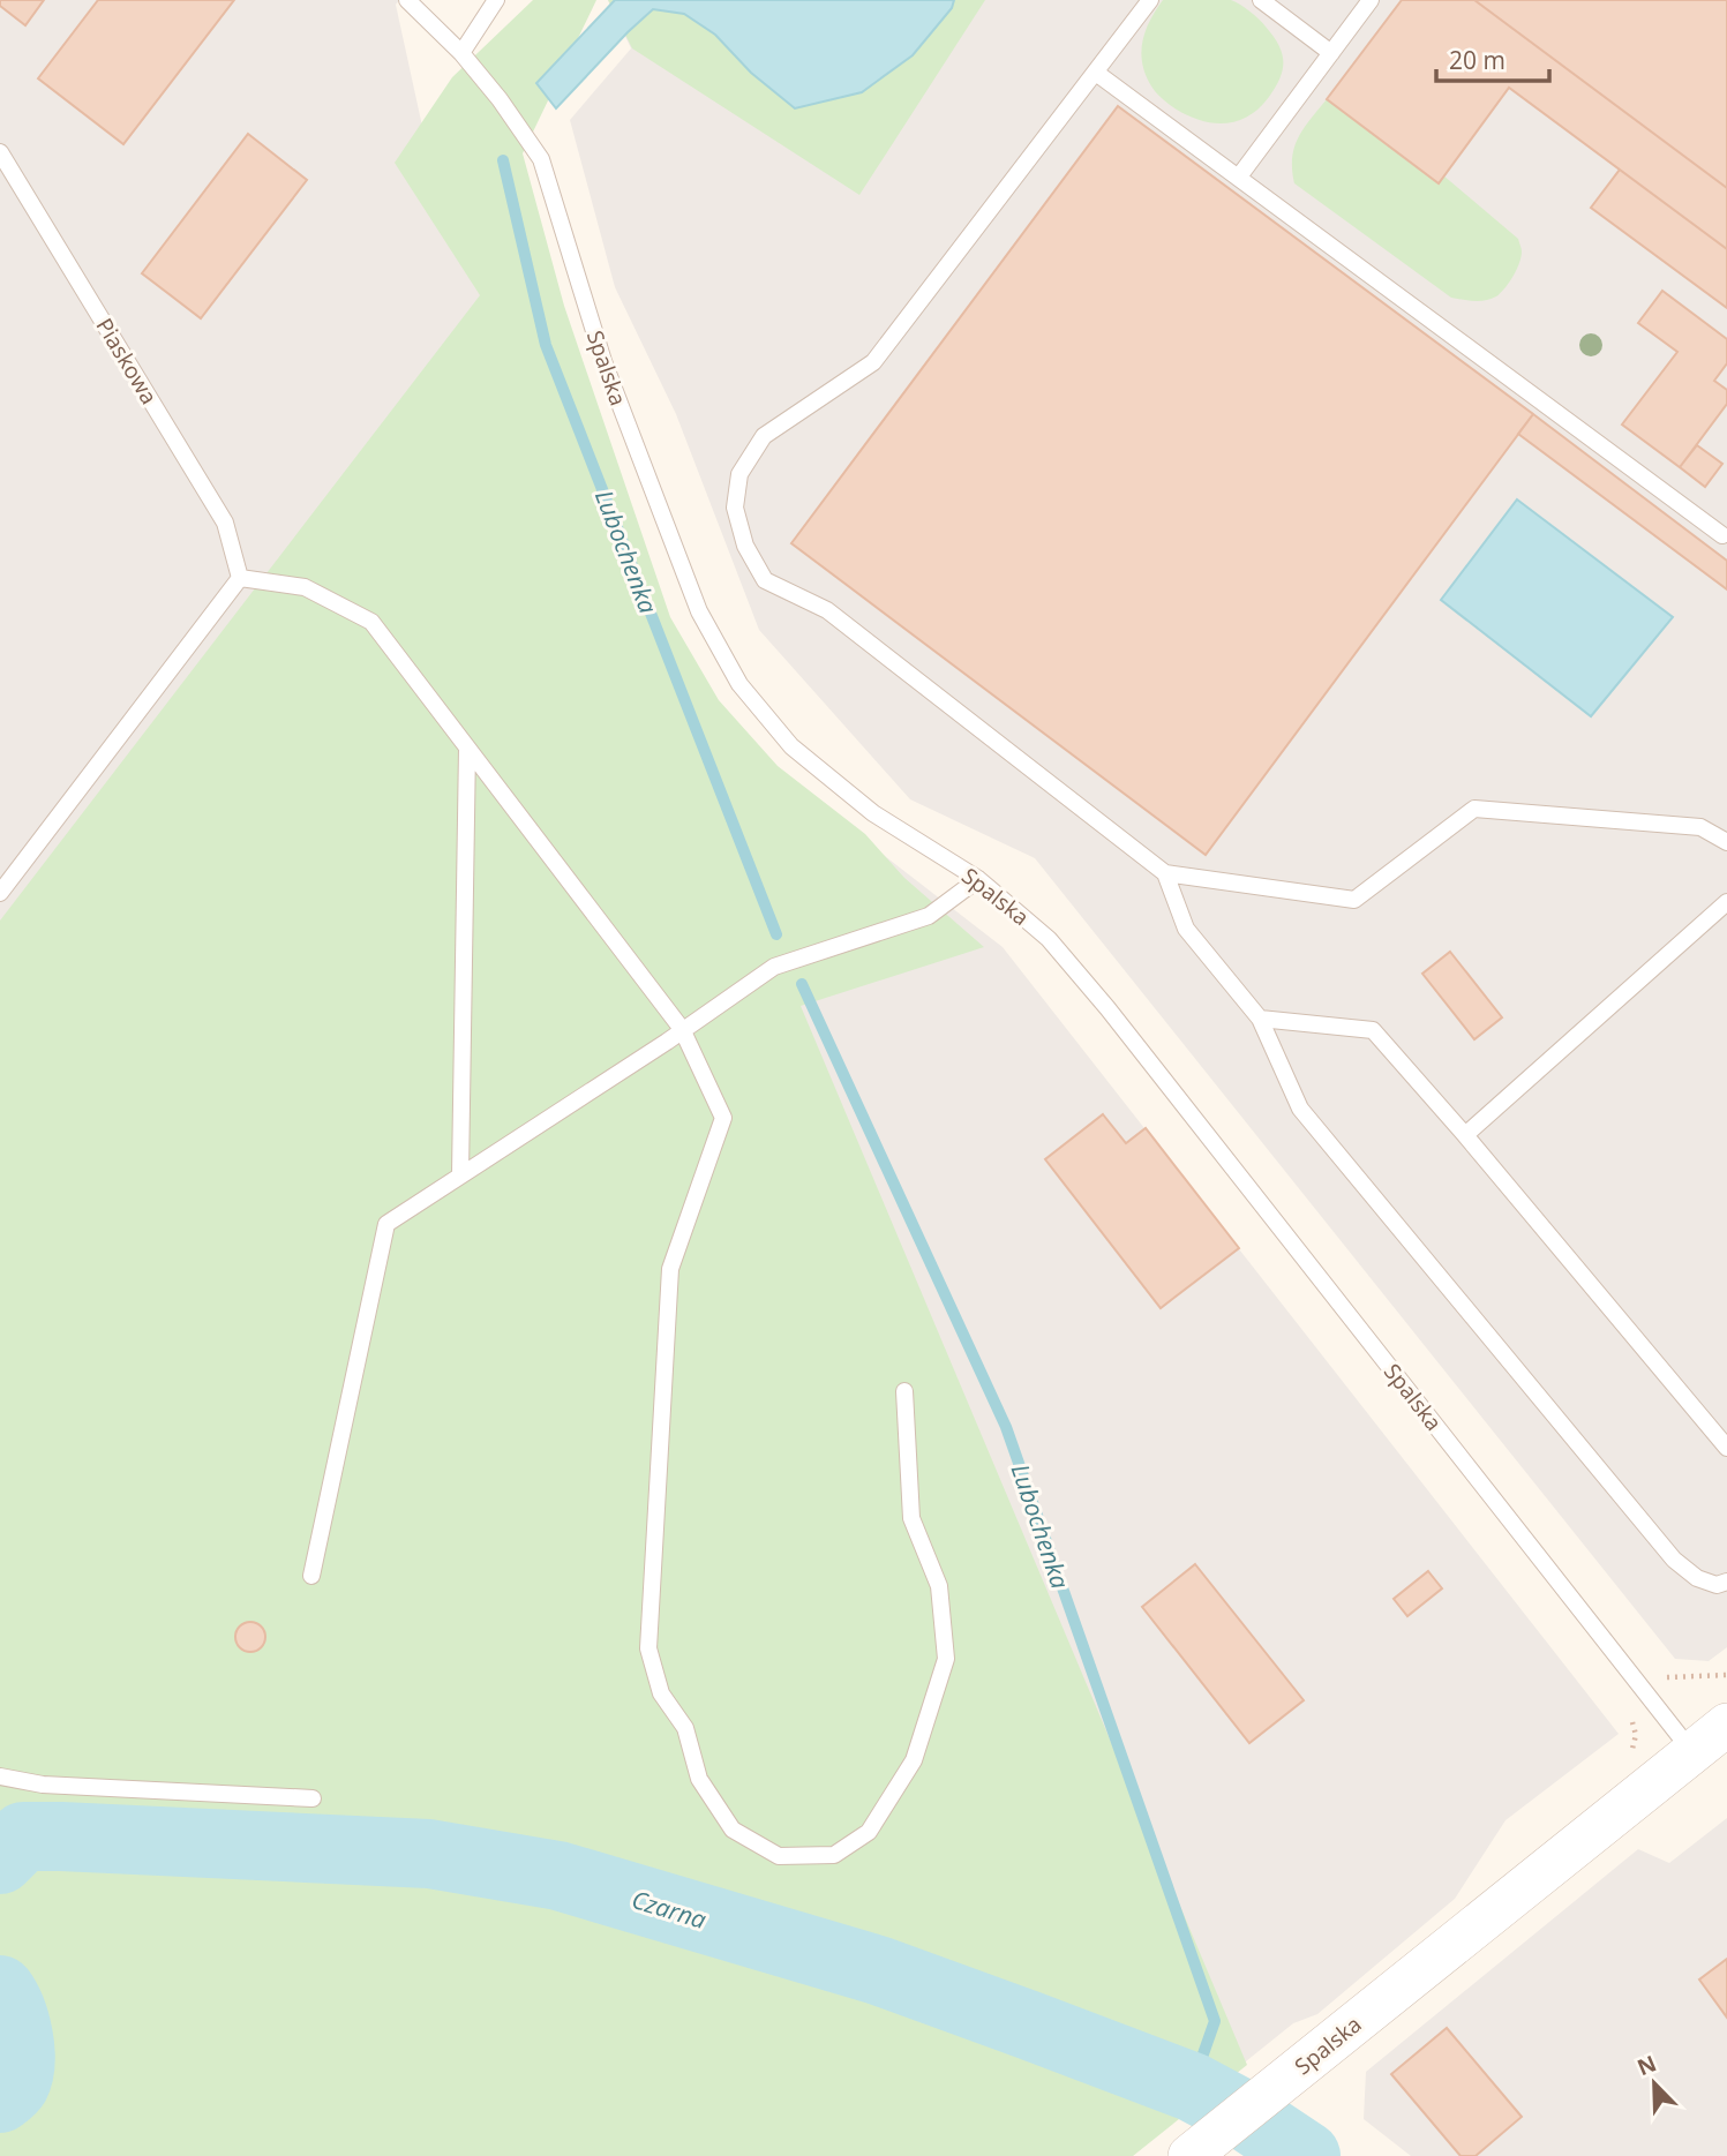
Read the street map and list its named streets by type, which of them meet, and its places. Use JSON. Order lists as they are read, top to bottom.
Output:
{
  "streets": {
    "street": ["Spalska"],
    "lane": ["Piaskowa"]
  },
  "water": ["Lubochenka", "Czarna"],
  "scale_bar": "20 m",
  "north": "top left"
}
